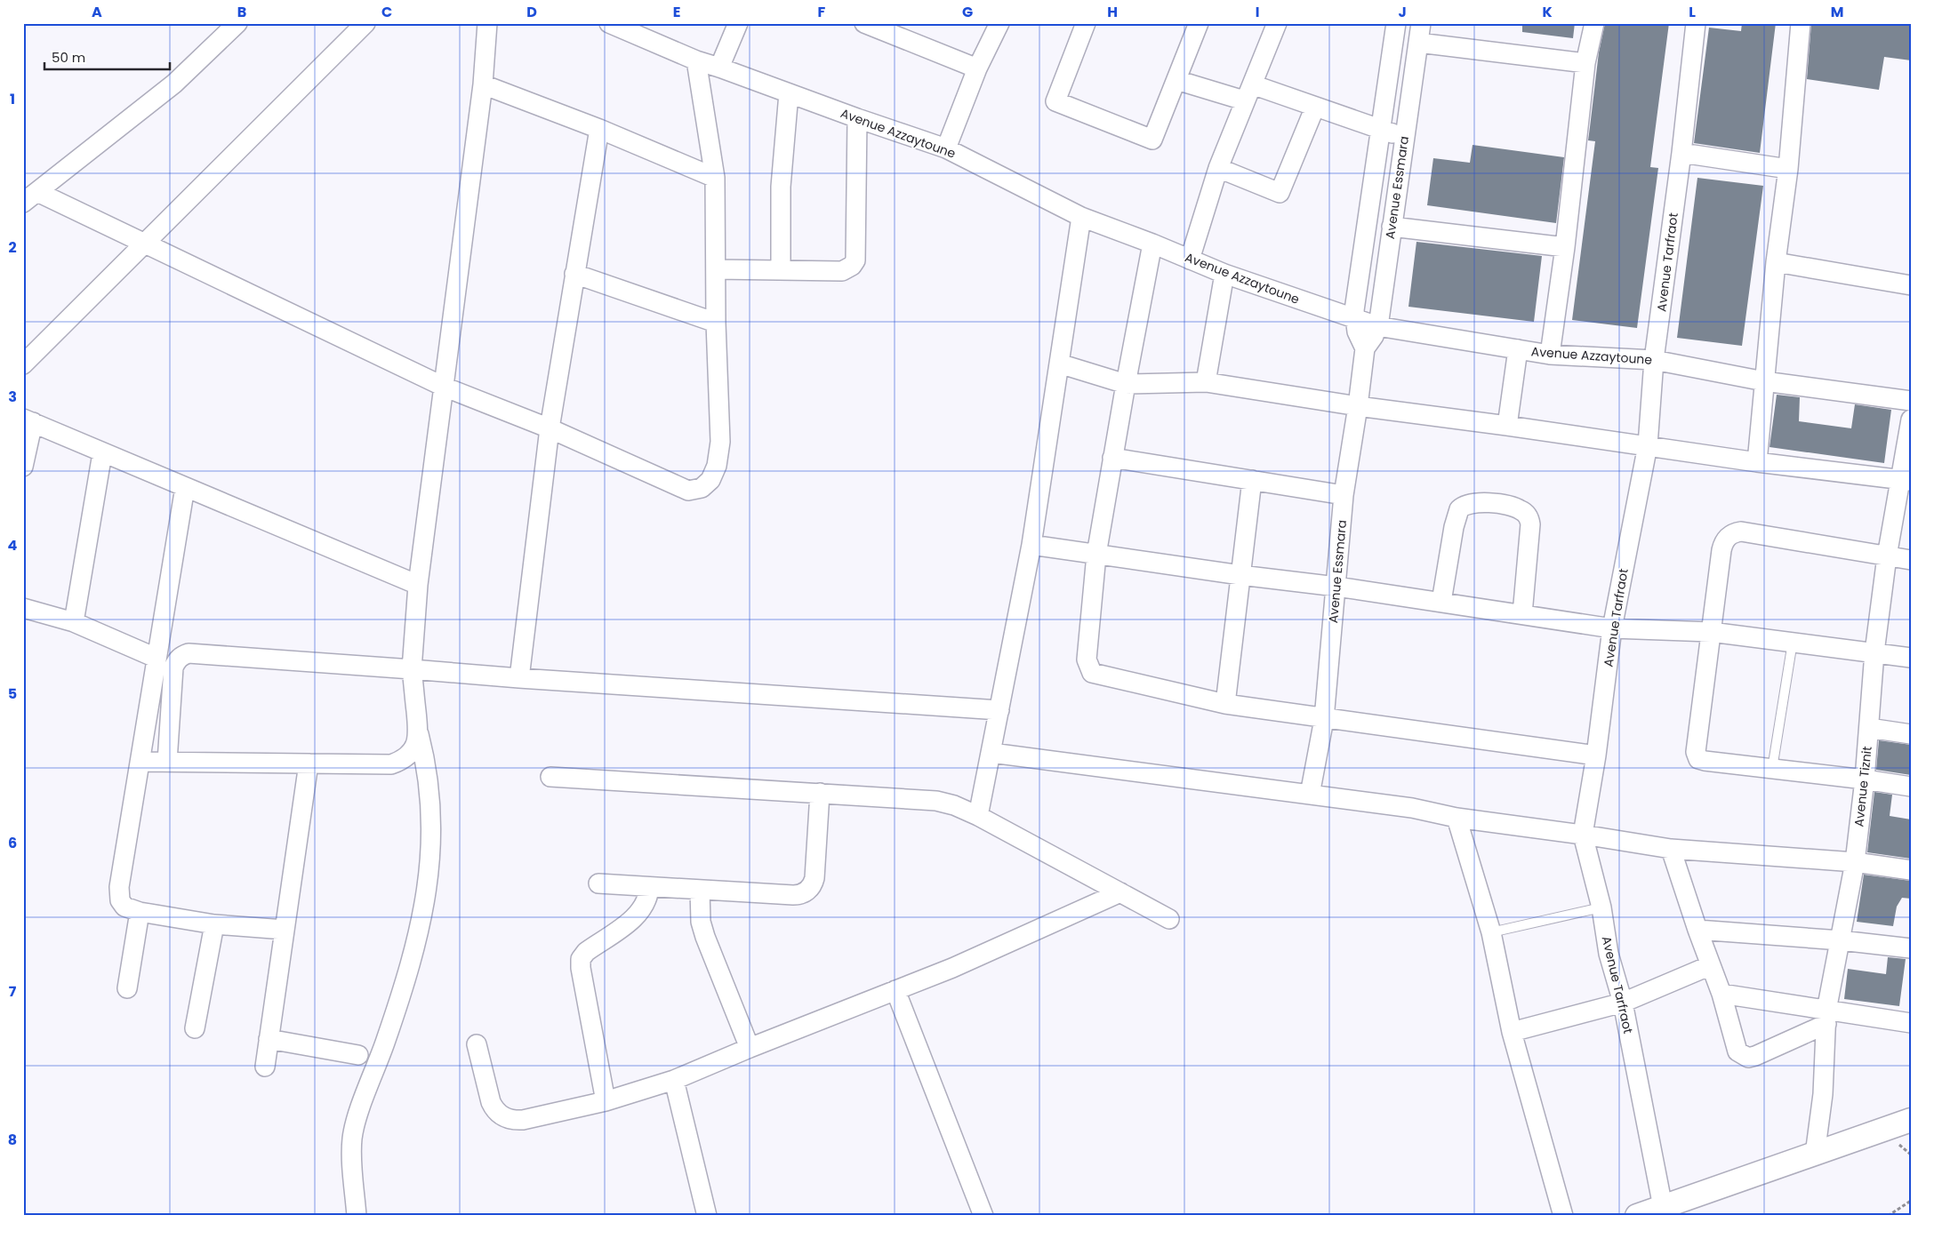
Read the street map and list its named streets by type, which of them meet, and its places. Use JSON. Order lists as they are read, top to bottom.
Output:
{
  "streets": {
    "street": [
      "Avenue Azzaytoune",
      "Avenue Essmara",
      "Avenue Tarfraot",
      "Avenue Tiznit"
    ]
  },
  "crossings": [
    ["Avenue Azzaytoune", "Avenue Essmara"],
    ["Avenue Azzaytoune", "Avenue Tarfraot"]
  ],
  "scale_bar": "50 m",
  "grid": {
    "columns": [
      "A",
      "B",
      "C",
      "D",
      "E",
      "F",
      "G",
      "H",
      "I",
      "J",
      "K",
      "L",
      "M"
    ],
    "rows": [
      "1",
      "2",
      "3",
      "4",
      "5",
      "6",
      "7",
      "8"
    ]
  }
}
